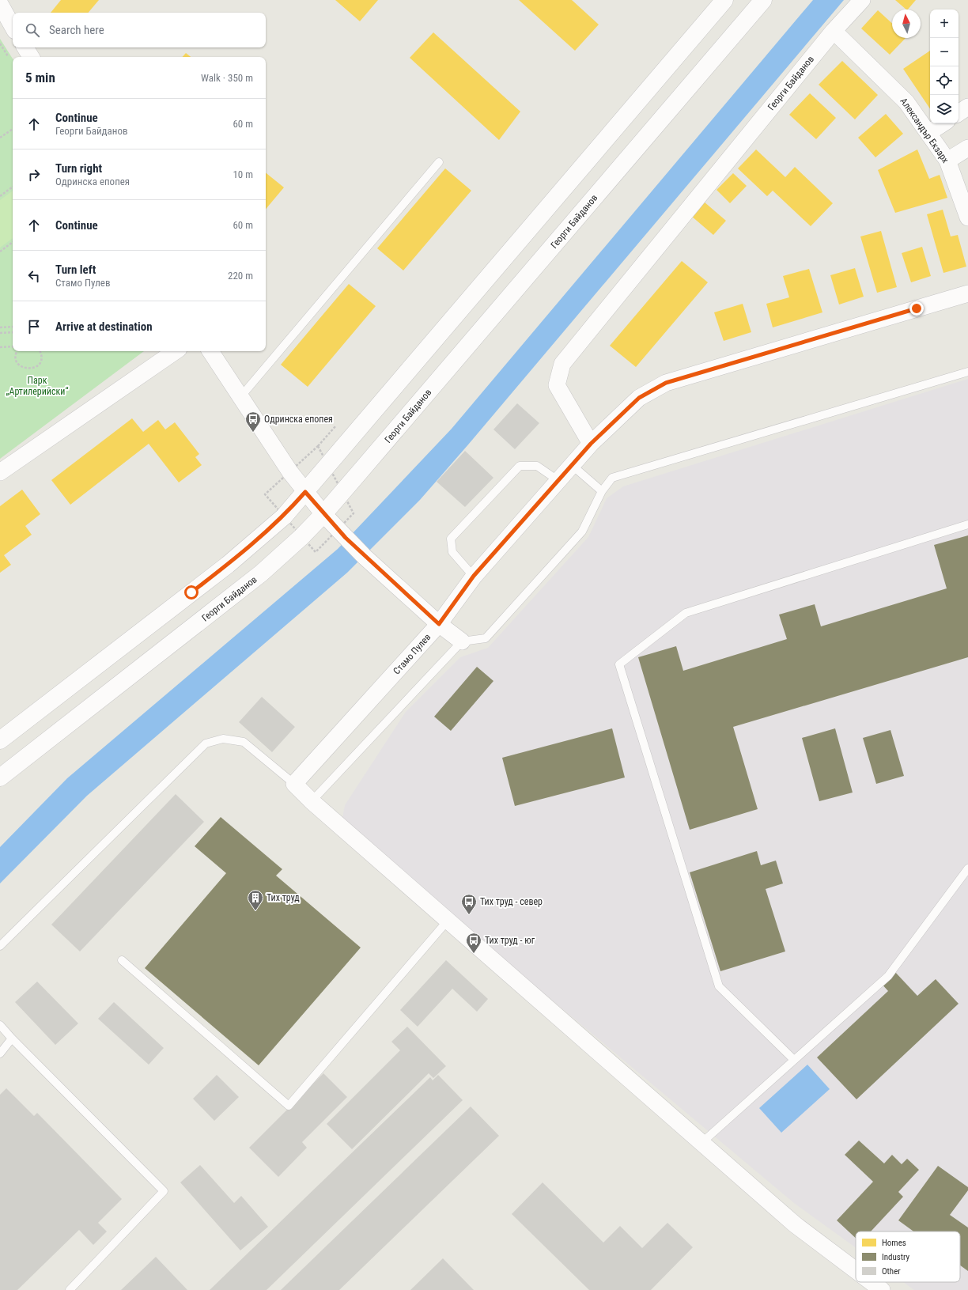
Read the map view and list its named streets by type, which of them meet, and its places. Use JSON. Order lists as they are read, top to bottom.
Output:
{
  "streets": {
    "main road": ["Георги Байданов"],
    "street": ["Александър Екзарх", "Стамо Пулев"]
  },
  "crossings": [
    ["Георги Байданов", "Александър Екзарх"],
    ["Георги Байданов", "Стамо Пулев"]
  ],
  "parks": ["Парк „Артилерийски“"],
  "places": {
    "bus stop": ["Одринска епопея", "Тих труд - север", "Тих труд - юг"],
    "building": ["Тих труд"]
  },
  "legend": ["Homes", "Industry", "Other"],
  "north": "top",
  "page": {
    "map_buttons": ["+", "−"],
    "search": "Search here",
    "heading": ["5 min", "Walk · 350 m"],
    "list": [
      ["Continue", "Георги Байданов", "60 m"],
      ["Turn right", "Одринска епопея", "10 m"],
      ["Continue", "60 m"],
      ["Turn left", "Стамо Пулев", "220 m"],
      "Arrive at destination"
    ]
  }
}
